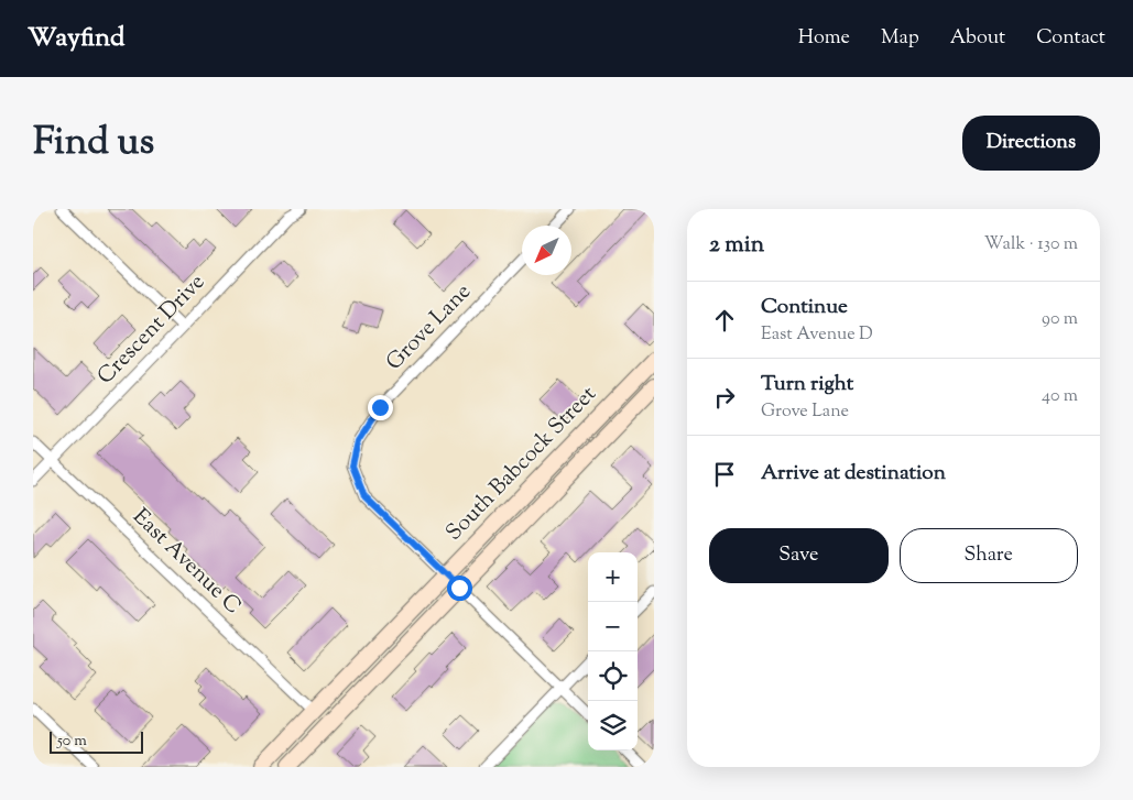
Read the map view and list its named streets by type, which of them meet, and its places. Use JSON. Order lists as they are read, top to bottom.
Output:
{
  "streets": {
    "main road": ["South Babcock Street"],
    "street": ["Grove Lane", "Crescent Drive", "East Avenue C"]
  },
  "crossings": [
    ["Grove Lane", "South Babcock Street"],
    ["Crescent Drive", "East Avenue C"],
    ["South Babcock Street", "East Avenue C"]
  ],
  "scale_bar": "50 m",
  "north": "bottom left",
  "page": {
    "header": "Wayfind",
    "nav": [
      "Home",
      "Map",
      "About",
      "Contact"
    ],
    "title": "Find us",
    "buttons": [
      "Directions",
      ["Save", "Share"]
    ],
    "heading": ["2 min", "Walk · 130 m"],
    "list": [
      ["Continue", "East Avenue D", "90 m"],
      ["Turn right", "Grove Lane", "40 m"],
      "Arrive at destination"
    ],
    "map_buttons": ["+", "−"],
    "scale": "50 m"
  }
}
